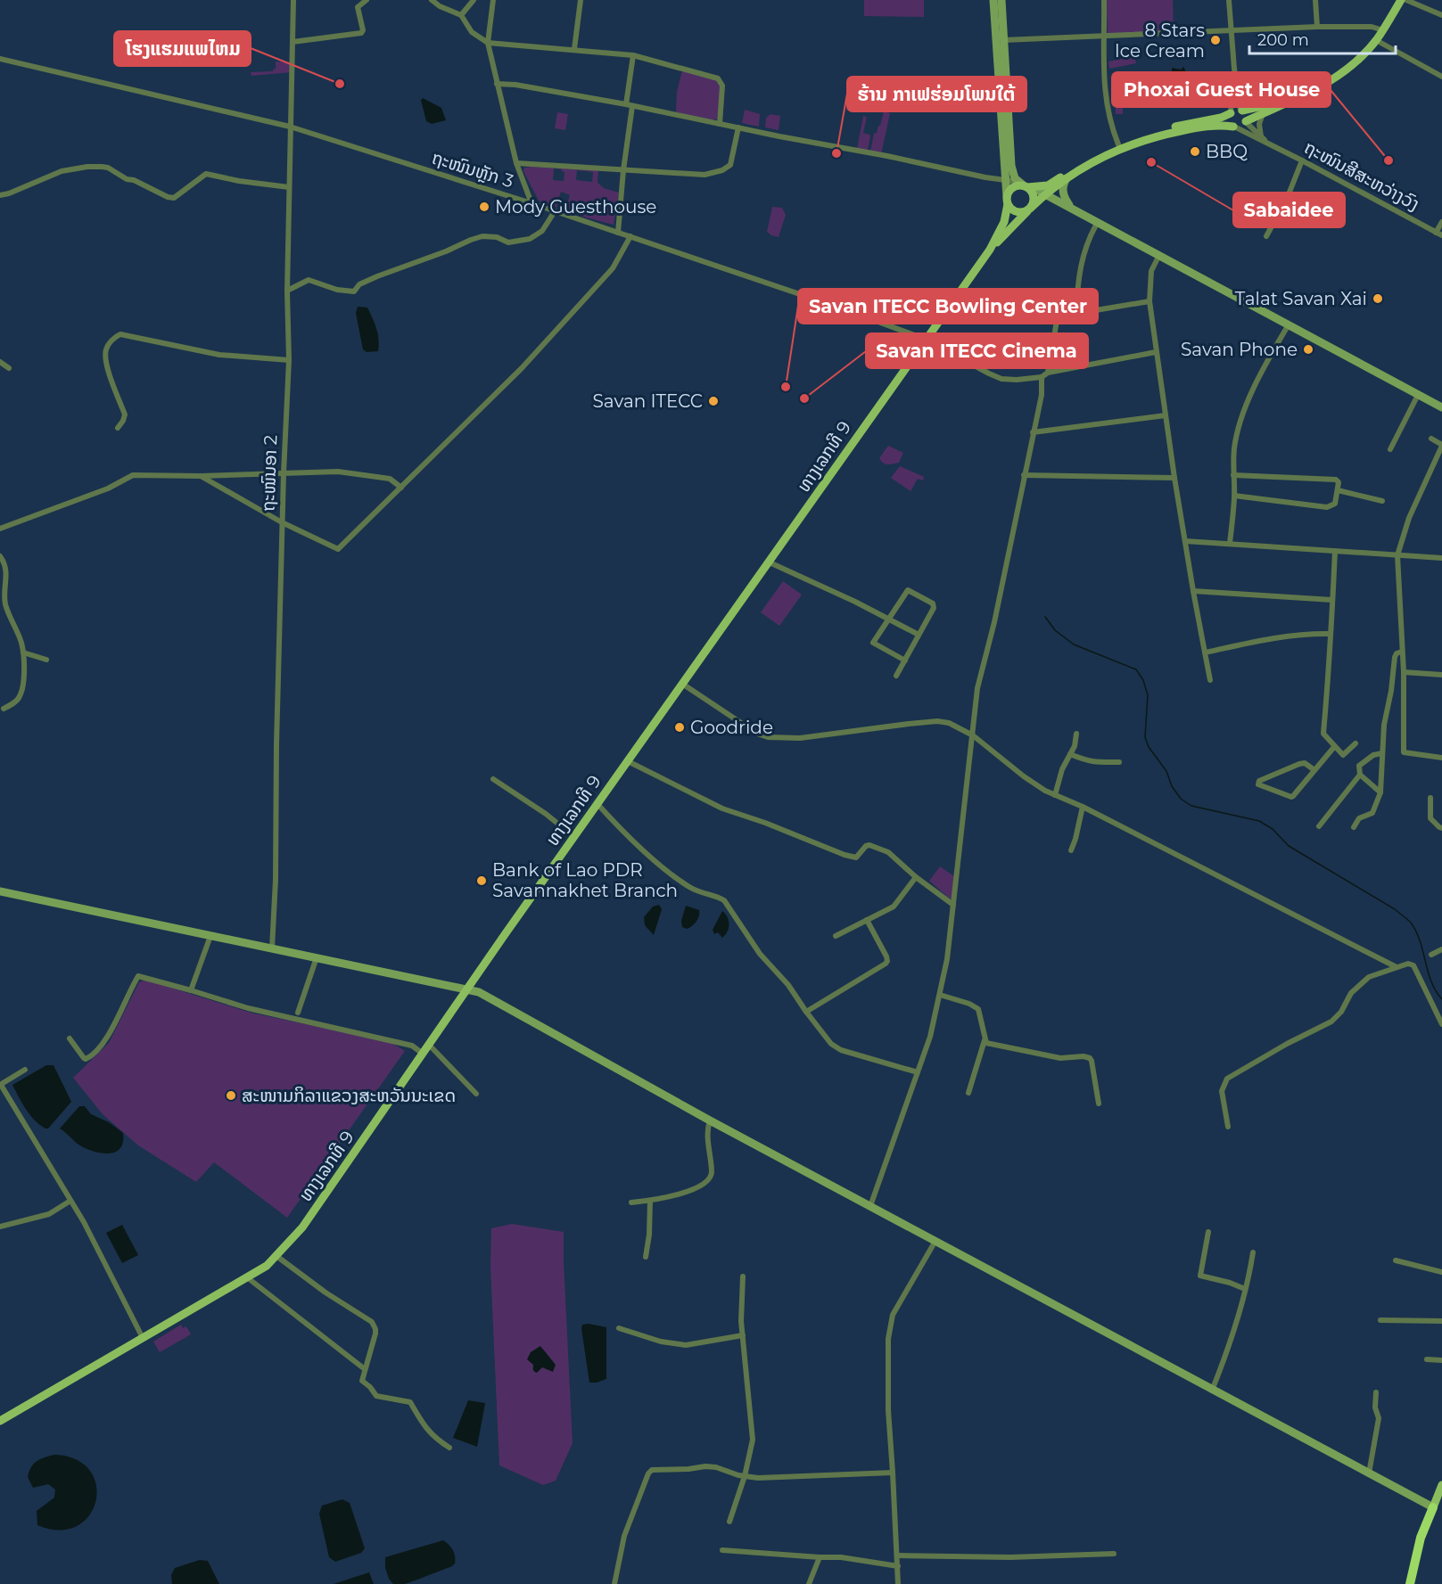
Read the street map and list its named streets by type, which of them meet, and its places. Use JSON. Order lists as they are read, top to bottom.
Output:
{
  "streets": {
    "main road": ["ທາງເລກທີ 9"],
    "street": ["ຖະໜົນຫຼັກ 3", "ຖະໜົນສີສະຫວ່າງວົງ", "ຖະໜົນອາ 2"]
  },
  "crossings": [
    ["ຖະໜົນຫຼັກ 3", "ທາງເລກທີ 9"],
    ["ຖະໜົນຫຼັກ 3", "ຖະໜົນອາ 2"],
    ["ຖະໜົນສີສະຫວ່າງວົງ", "ທາງເລກທີ 9"]
  ],
  "places": [
    "8 Stars Ice Cream",
    "ໂຮງແຮມແພໄຫມ",
    "BBQ",
    "ຮ້ານ ກາເຟຮ່ອມໂພນໃຕ້",
    "Phoxai Guest House",
    "Sabaidee",
    "Mody Guesthouse",
    "Talat Savan Xai",
    "Savan Phone",
    "Savan ITECC Bowling Center",
    "Savan ITECC Cinema",
    "Savan ITECC",
    "Goodride",
    "Bank of Lao PDR Savannakhet Branch",
    "ສະໜາມກິລາແຂວງສະຫວັນນະເຂດ"
  ],
  "scale_bar": "200 m"
}
